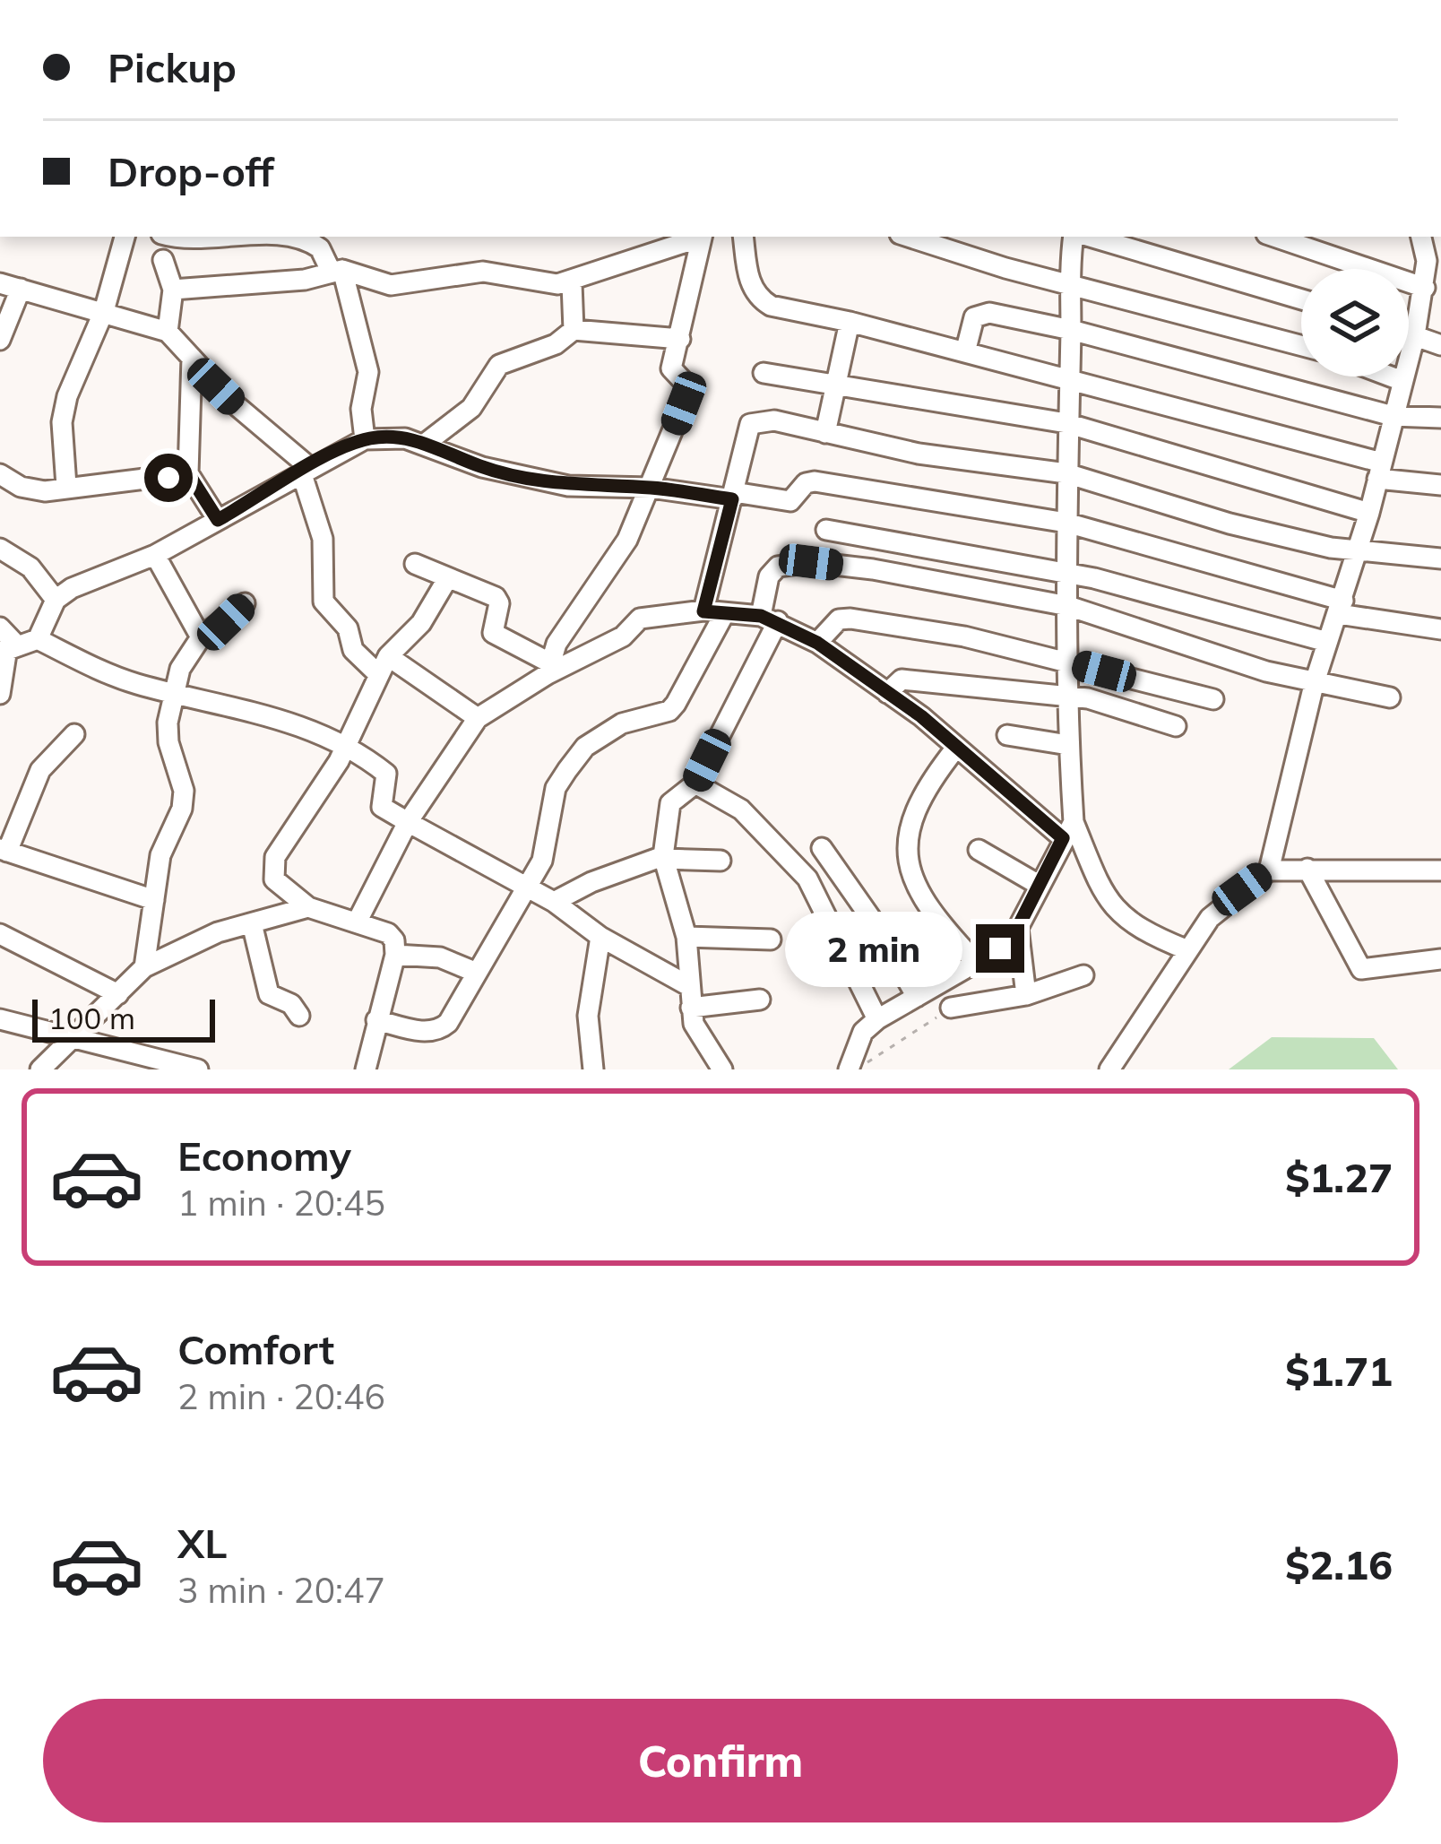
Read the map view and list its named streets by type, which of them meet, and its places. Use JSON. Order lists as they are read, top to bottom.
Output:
{
  "scale_bar": "100 m",
  "page": {
    "banner": ["Pickup", "Drop-off"],
    "bubble": "2 min",
    "scale": "100 m",
    "list": [
      {
        "name": "Economy",
        "note": "1 min · 20:45",
        "value": "$1.27"
      },
      {
        "name": "Comfort",
        "note": "2 min · 20:46",
        "value": "$1.71"
      },
      {
        "name": "XL",
        "note": "3 min · 20:47",
        "value": "$2.16"
      }
    ],
    "buttons": "Confirm"
  }
}
